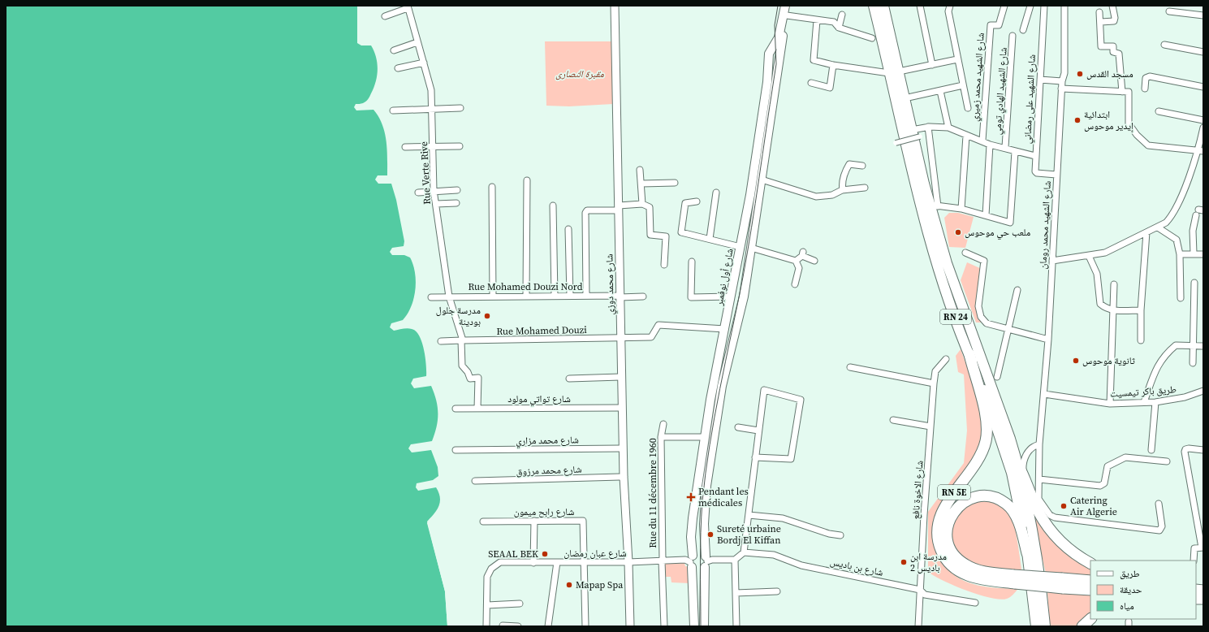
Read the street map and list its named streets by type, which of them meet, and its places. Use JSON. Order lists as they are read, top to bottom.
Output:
{
  "streets": {
    "highway": ["RN 24", "RN 5E"],
    "main road": ["شارع أول نوفمبر"],
    "street": [
      "شارع الشهيد محمد زميري",
      "شارع الشهيد الهادي تومي",
      "شارع الشهيد على رمضاني",
      "Rue Verte Rive",
      "شارع الشهيد محمد رومان",
      "شارع محمد دوزي",
      "Rue Mohamed Douzi Nord",
      "Rue Mohamed Douzi",
      "طريق باكر تيمسيت",
      "شارع تواتي مولود",
      "شارع محمد مزاري",
      "شارع محمد مرزوق",
      "شارع الاخوة نافع",
      "Rue du 11 décembre 1960",
      "شارع رابح ميمون",
      "شارع عبان رمضان",
      "شارع بن باديس"
    ]
  },
  "crossings": [
    ["شارع الشهيد على رمضاني", "شارع الشهيد محمد رومان"],
    ["Rue Verte Rive", "Rue Mohamed Douzi Nord"],
    ["Rue Verte Rive", "Rue Mohamed Douzi"],
    ["Rue Verte Rive", "شارع تواتي مولود"],
    ["شارع الشهيد محمد رومان", "طريق باكر تيمسيت"],
    ["شارع أول نوفمبر", "Rue Mohamed Douzi"],
    ["شارع أول نوفمبر", "شارع عبان رمضان"],
    ["شارع محمد دوزي", "Rue Mohamed Douzi Nord"],
    ["شارع محمد دوزي", "Rue Mohamed Douzi"],
    ["شارع محمد دوزي", "شارع تواتي مولود"],
    ["شارع محمد دوزي", "شارع محمد مزاري"],
    ["شارع محمد دوزي", "شارع محمد مرزوق"],
    ["شارع محمد دوزي", "شارع عبان رمضان"],
    ["RN 24", "RN 5E"],
    ["شارع الاخوة نافع", "شارع بن باديس"],
    ["Rue du 11 décembre 1960", "شارع عبان رمضان"],
    ["شارع رابح ميمون", "شارع عبان رمضان"]
  ],
  "parks": ["مقبرة النصارى"],
  "places": {
    "other": [
      "مسجد القدس",
      "ابتدائية إيدير موحوس",
      "ملعب حي موحوس",
      "مدرسة جلول بودينة",
      "ثانوية موحوس",
      "Catering Air Algerie",
      "Sureté urbaine Bordj El Kiffan",
      "SEAAL BEK",
      "مدرسة ابن باديس 2",
      "Mapap Spa"
    ],
    "health": ["Pendant les médicales"]
  },
  "legend": ["طريق", "حديقة", "مياه"]
}
